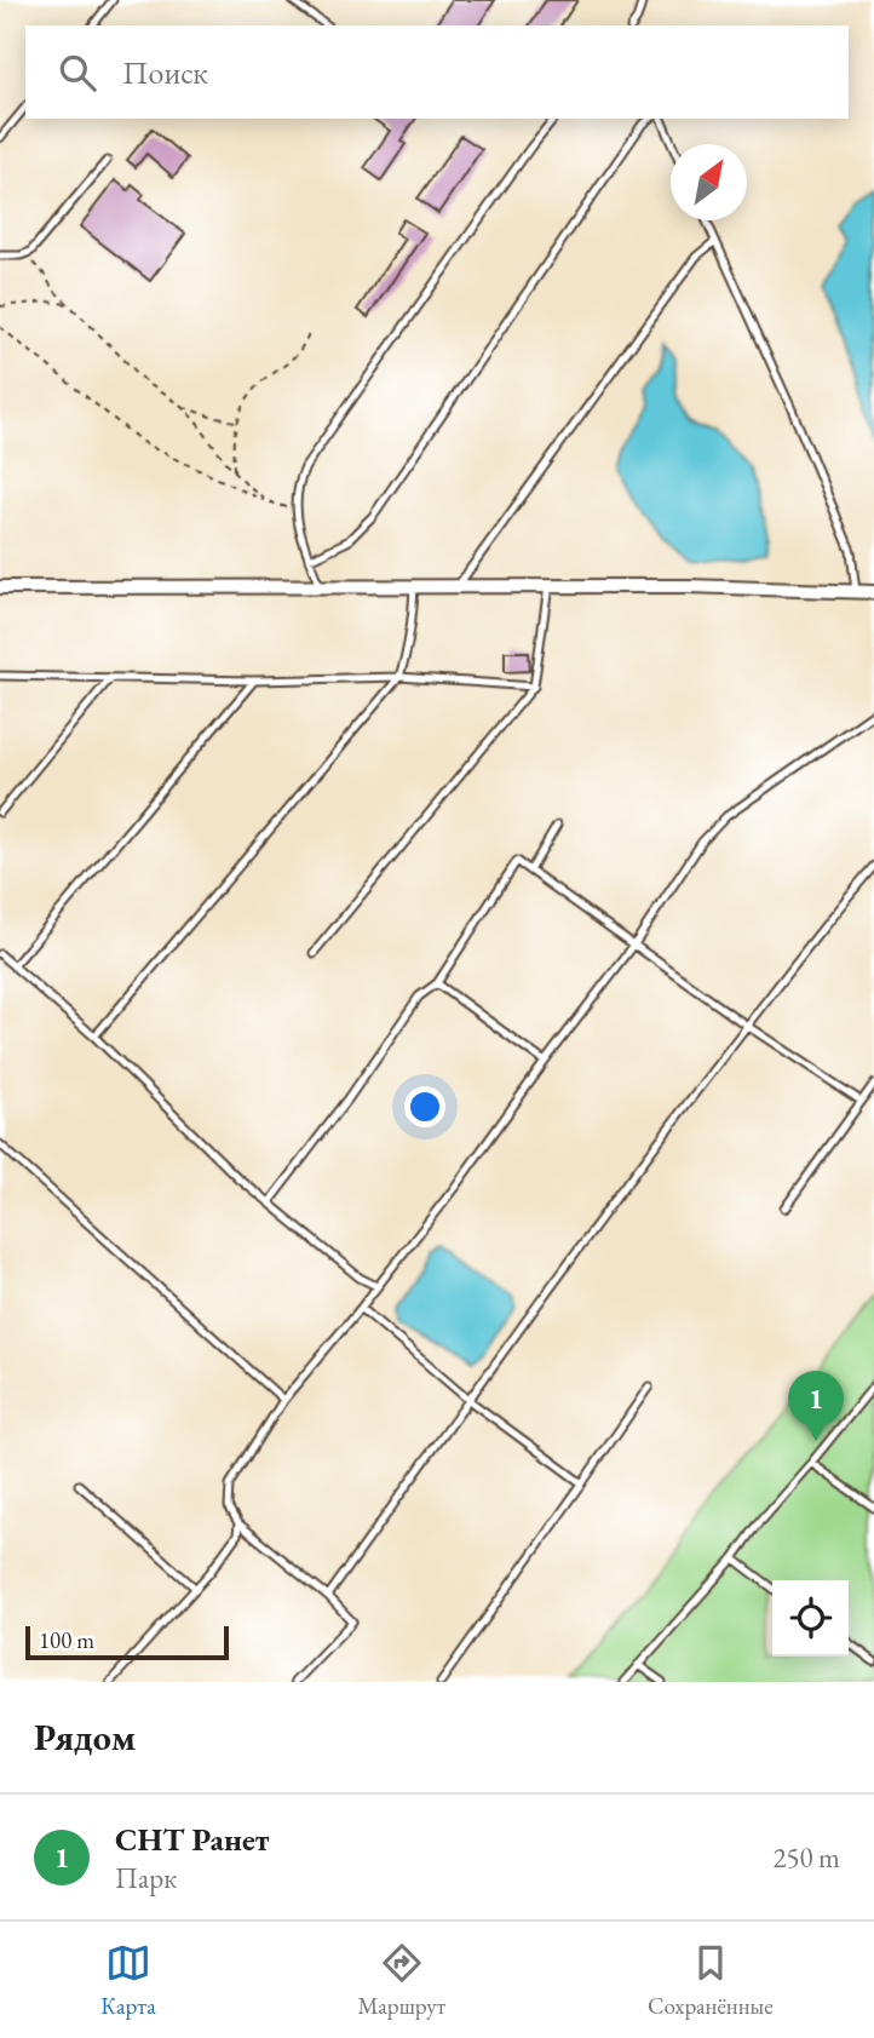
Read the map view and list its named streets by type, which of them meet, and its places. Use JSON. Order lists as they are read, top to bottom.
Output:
{
  "scale_bar": "100 m",
  "north": "top right",
  "page": {
    "search": "Поиск",
    "pins": "1",
    "scale": "100 m",
    "heading": "Рядом",
    "list": [
      {
        "mark": "1",
        "name": "СНТ Ранет",
        "note": "Парк",
        "value": "250 m"
      }
    ],
    "nav": ["Карта", "Маршрут", "Сохранённые"]
  }
}
